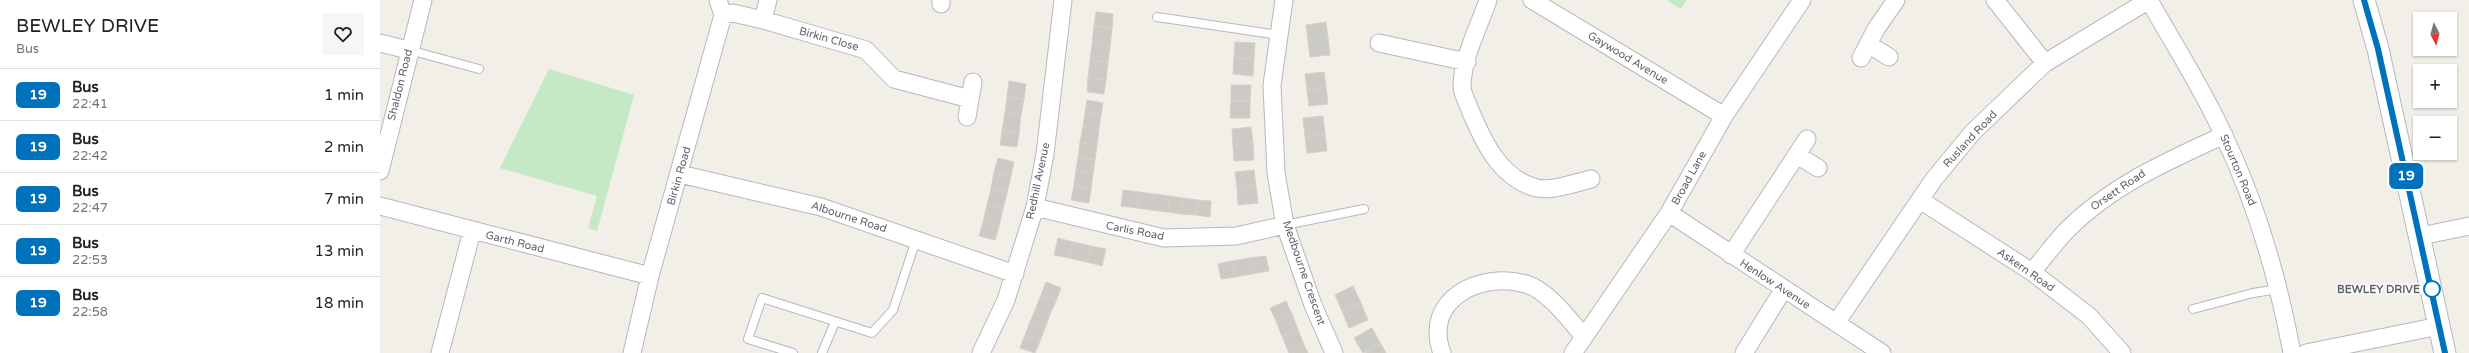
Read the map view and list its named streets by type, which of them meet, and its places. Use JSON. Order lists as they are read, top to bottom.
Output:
{
  "streets": {
    "street": [
      "Birkin Close",
      "Gaywood Avenue",
      "Shaldon Road",
      "Rusland Road",
      "Stourton Road",
      "Birkin Road",
      "Broad Lane",
      "Redhill Avenue",
      "Orsett Road",
      "Albourne Road",
      "Carlis Road",
      "Garth Road",
      "Askern Road",
      "Medbourne Crescent",
      "Henlow Avenue"
    ]
  },
  "crossings": [
    ["Birkin Close", "Birkin Road"],
    ["Gaywood Avenue", "Broad Lane"],
    ["Rusland Road", "Stourton Road"],
    ["Rusland Road", "Askern Road"],
    ["Rusland Road", "Henlow Avenue"],
    ["Stourton Road", "Orsett Road"],
    ["Birkin Road", "Albourne Road"],
    ["Birkin Road", "Garth Road"],
    ["Broad Lane", "Henlow Avenue"],
    ["Redhill Avenue", "Albourne Road"],
    ["Redhill Avenue", "Carlis Road"],
    ["Orsett Road", "Askern Road"],
    ["Carlis Road", "Medbourne Crescent"]
  ],
  "places": ["BEWLEY DRIVE"],
  "lines": ["bus line 19"],
  "north": "bottom",
  "page": {
    "heading": ["BEWLEY DRIVE", "Bus"],
    "on_map": "19",
    "map_buttons": ["+", "−"],
    "list": [
      {
        "mark": "19",
        "name": "Bus",
        "note": "22:41",
        "value": "1 min"
      },
      {
        "mark": "19",
        "name": "Bus",
        "note": "22:42",
        "value": "2 min"
      },
      {
        "mark": "19",
        "name": "Bus",
        "note": "22:47",
        "value": "7 min"
      },
      {
        "mark": "19",
        "name": "Bus",
        "note": "22:53",
        "value": "13 min"
      },
      {
        "mark": "19",
        "name": "Bus",
        "note": "22:58",
        "value": "18 min"
      }
    ]
  }
}
